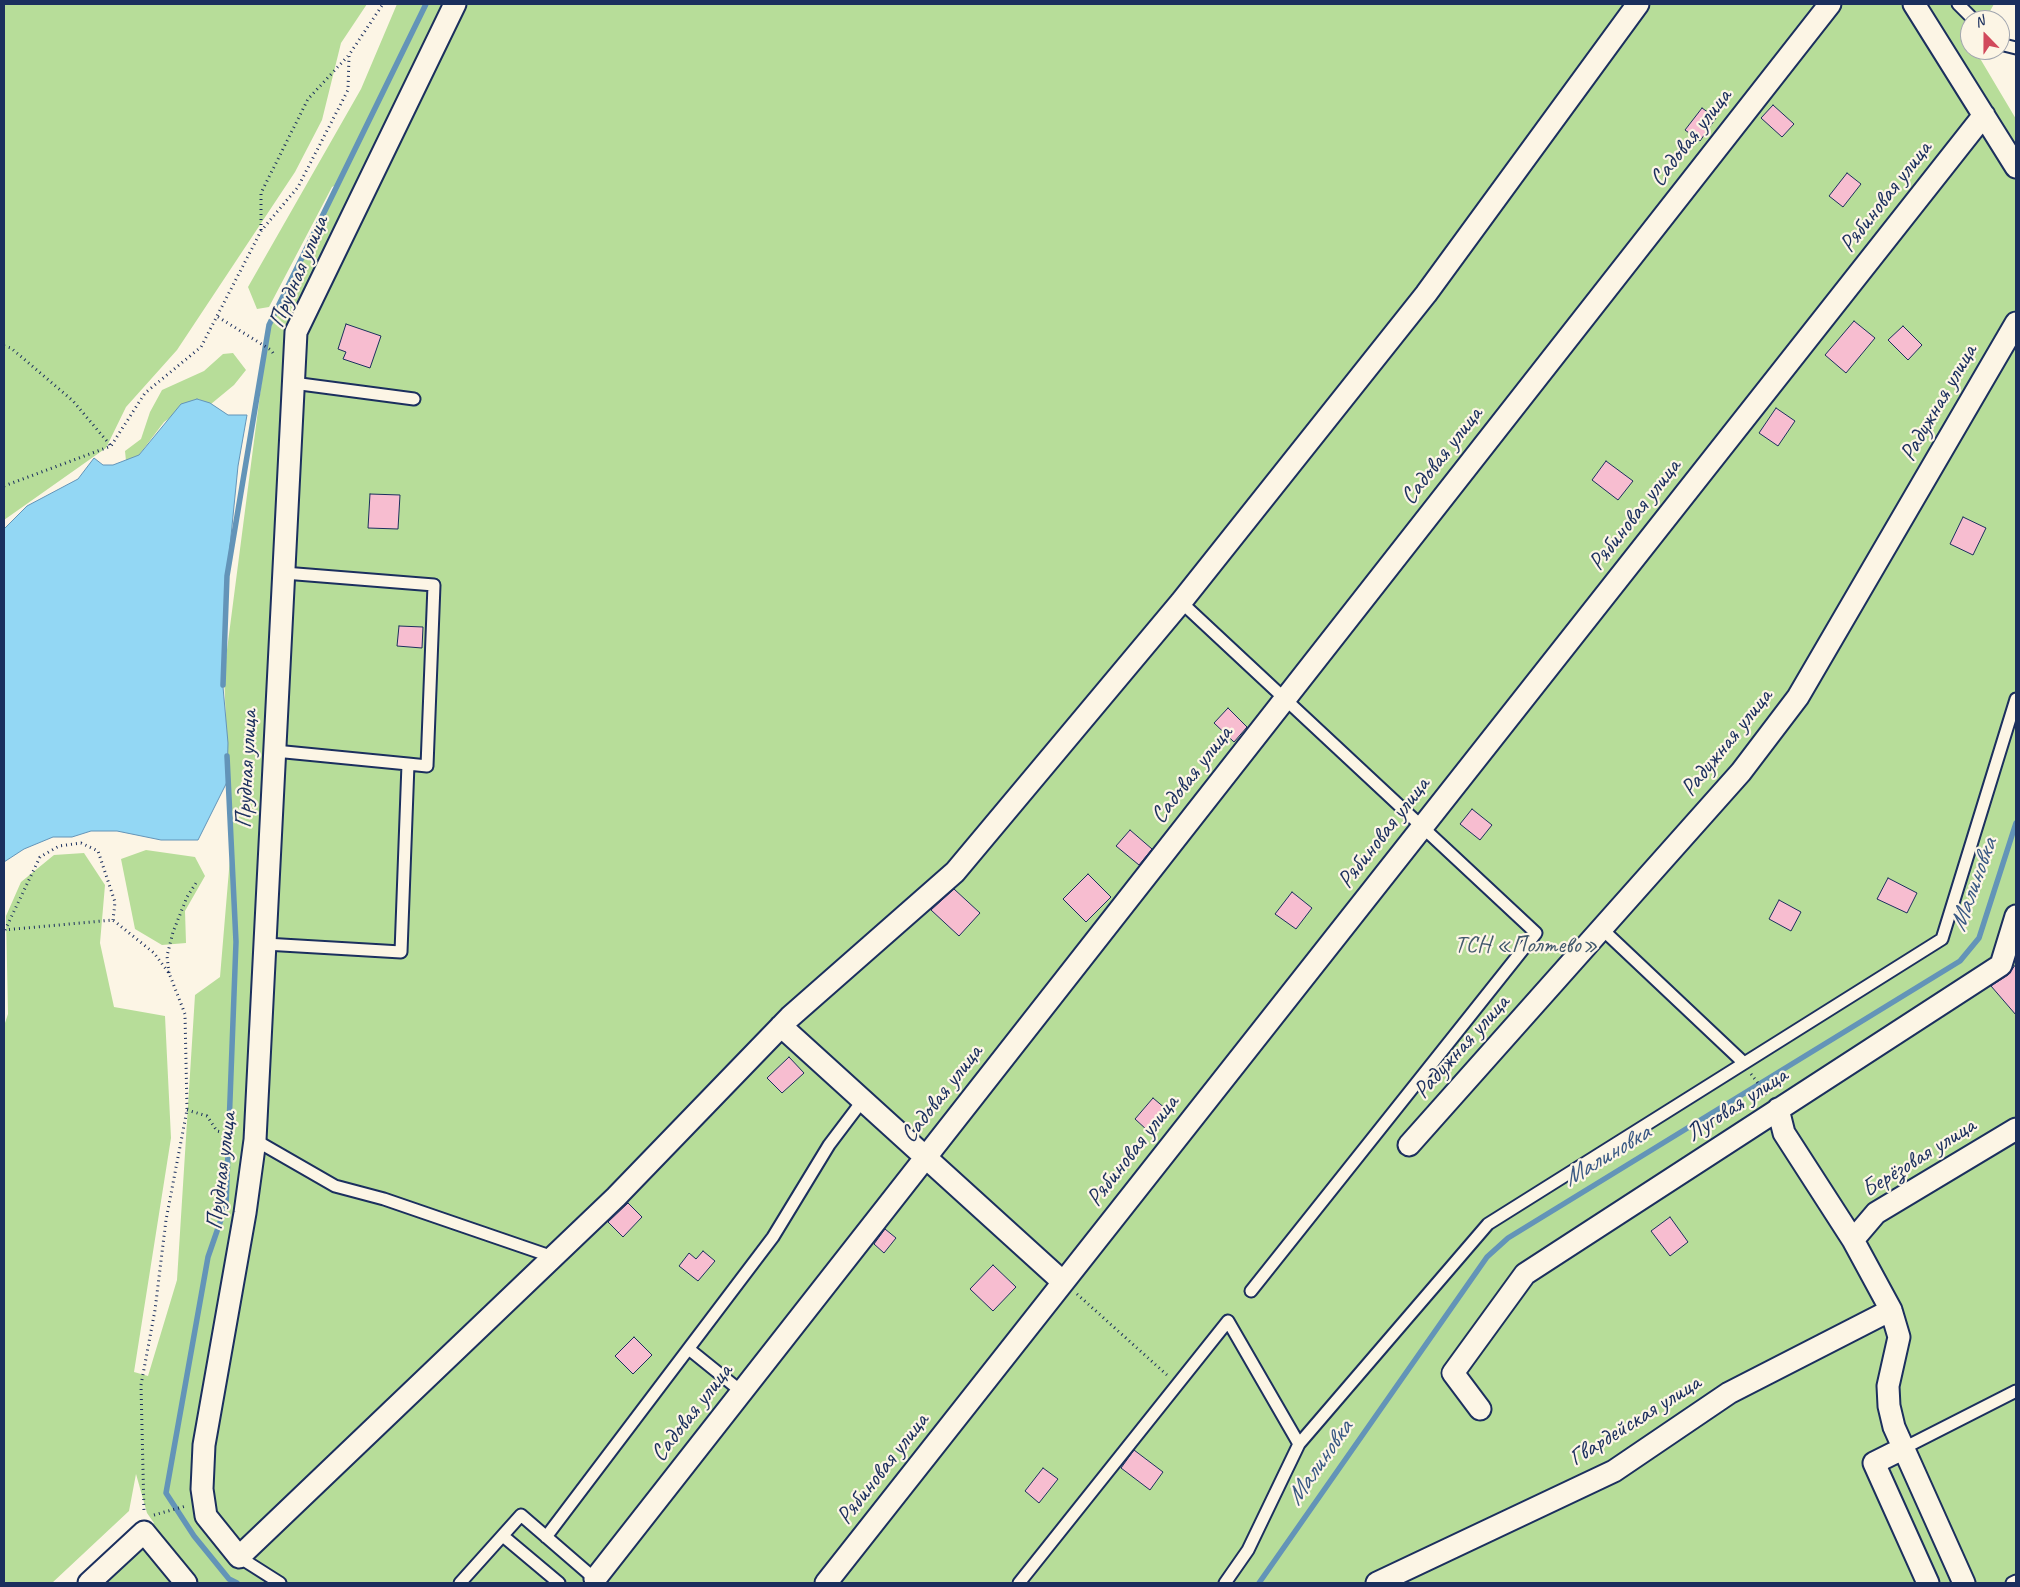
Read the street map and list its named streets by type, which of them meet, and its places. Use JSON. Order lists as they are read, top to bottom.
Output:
{
  "streets": {
    "street": [
      "Садовая улица",
      "Рябиновая улица",
      "Прудная улица",
      "Радужная улица",
      "Луговая улица",
      "Берёзовая улица",
      "Гвардейская улица"
    ]
  },
  "water": ["Малиновка"],
  "parks": ["ТСН «Полтево»"],
  "north": "top"
}
